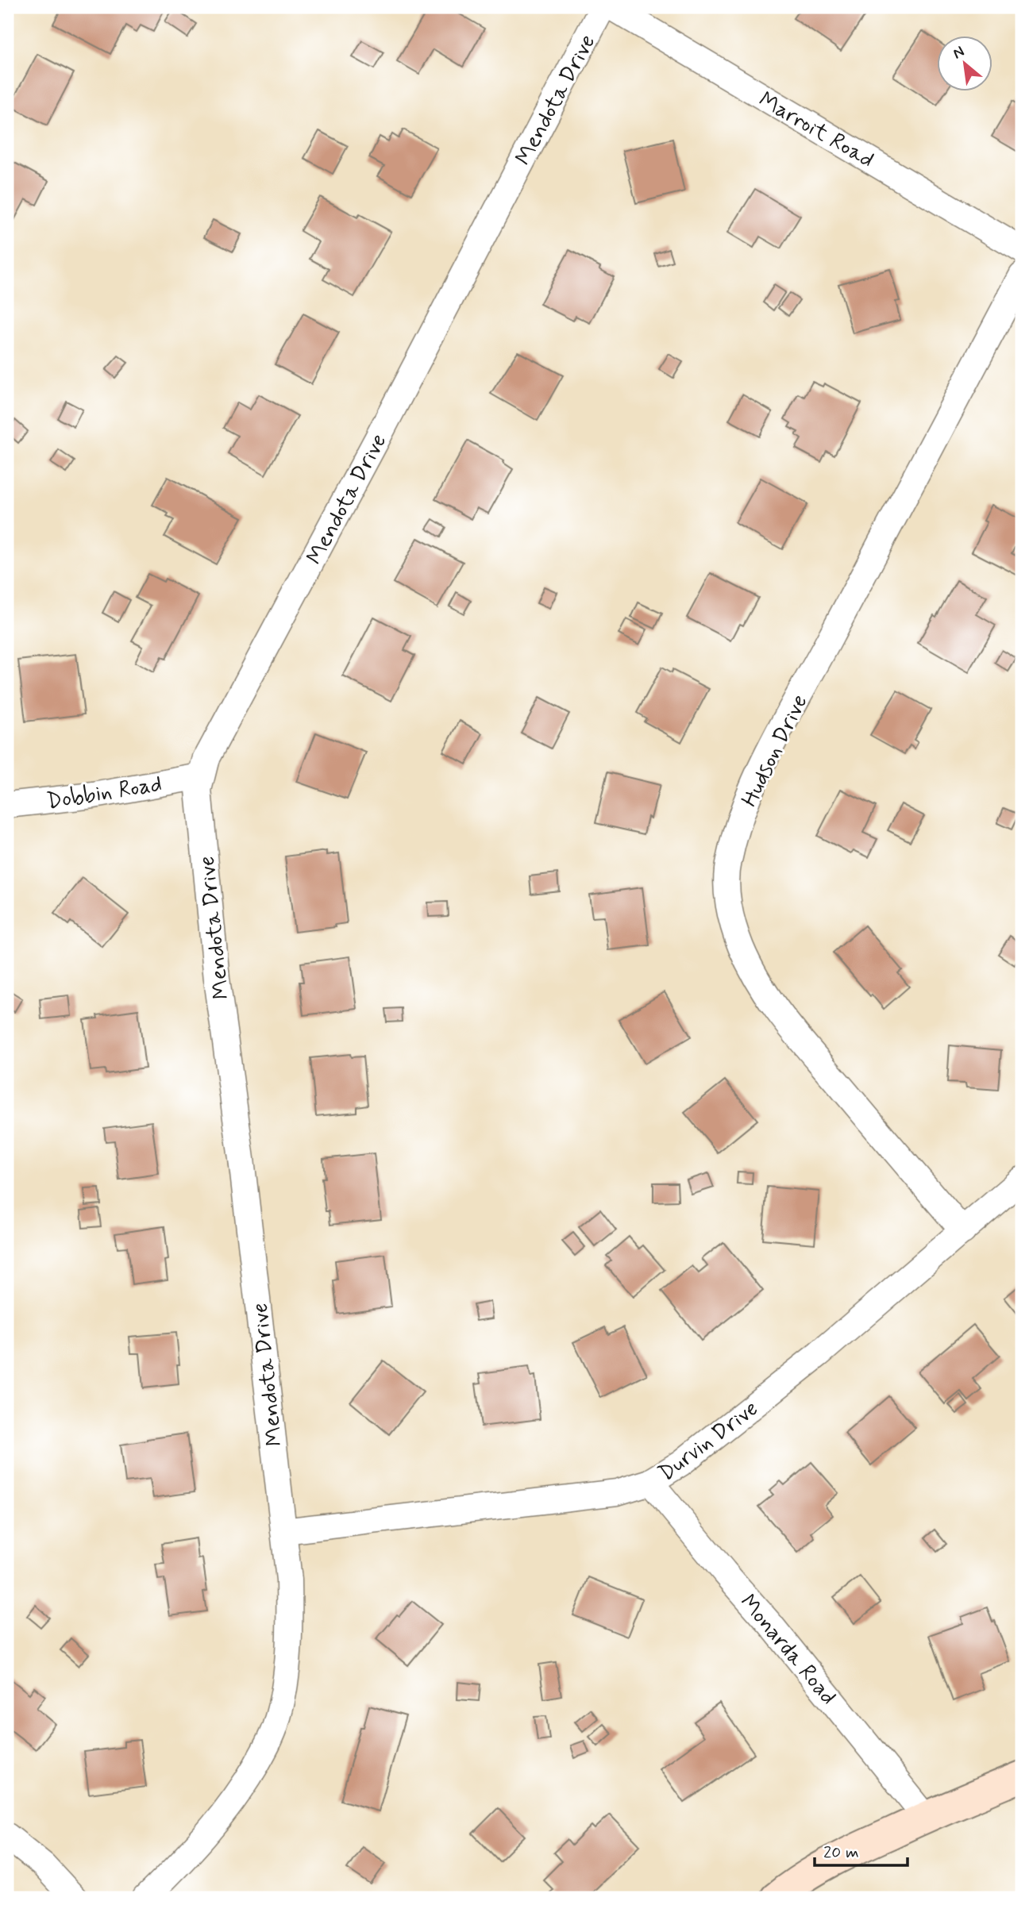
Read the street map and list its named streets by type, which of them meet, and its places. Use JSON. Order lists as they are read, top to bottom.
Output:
{
  "streets": {
    "street": [
      "Mendota Drive",
      "Marroit Road",
      "Hudson Drive",
      "Dobbin Road",
      "Durvin Drive",
      "Monarda Road"
    ]
  },
  "crossings": [
    ["Mendota Drive", "Dobbin Road"],
    ["Mendota Drive", "Durvin Drive"],
    ["Hudson Drive", "Durvin Drive"],
    ["Durvin Drive", "Monarda Road"]
  ],
  "scale_bar": "20 m",
  "north": "top left"
}
